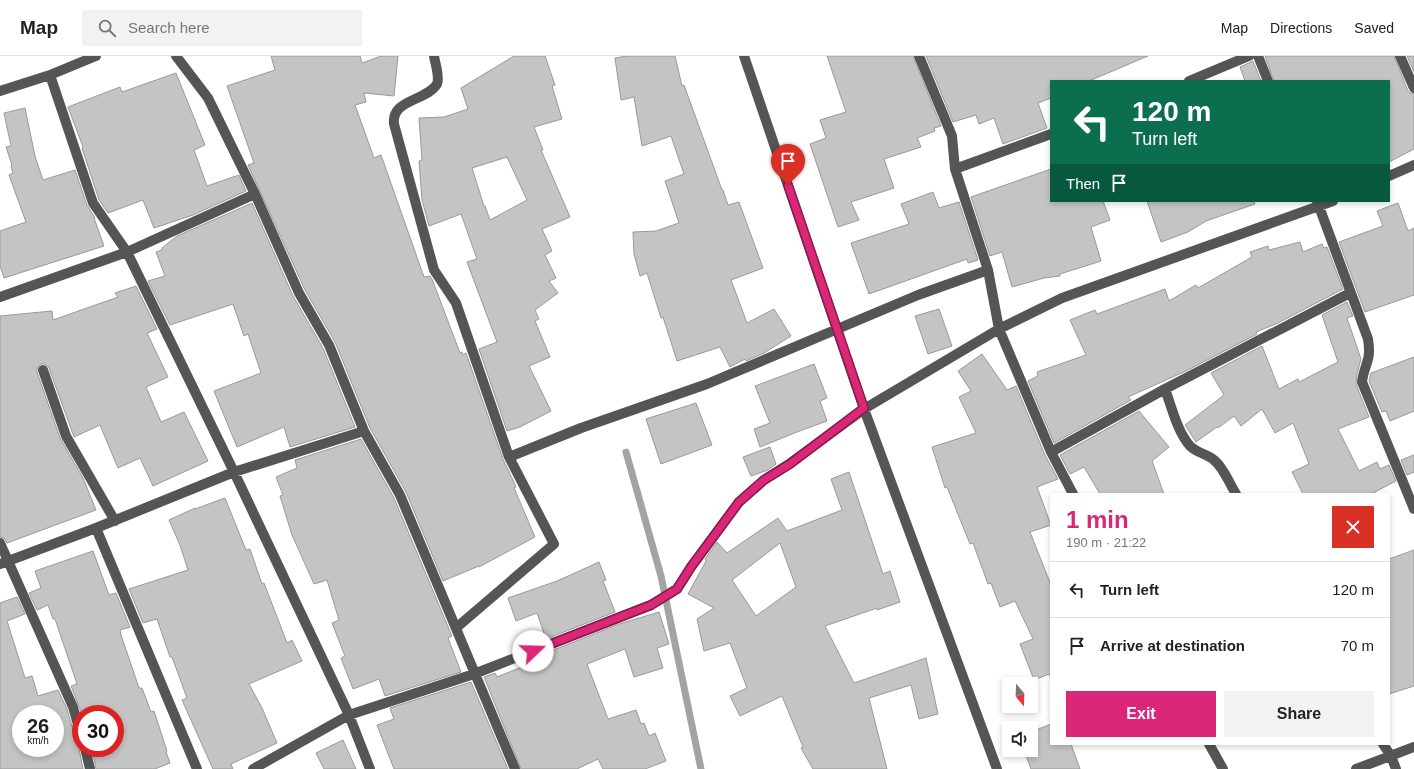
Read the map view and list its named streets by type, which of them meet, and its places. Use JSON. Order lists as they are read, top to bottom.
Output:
{
  "north": "bottom",
  "page": {
    "header": "Map",
    "search": "Search here",
    "nav": ["Map", "Directions", "Saved"],
    "turn": ["120 m", "Turn left"],
    "then": "Then",
    "heading": ["1 min", "190 m · 21:22"],
    "list": [
      {
        "name": "Turn left",
        "value": "120 m"
      },
      {
        "name": "Arrive at destination",
        "value": "70 m"
      }
    ],
    "buttons": ["Exit", "Share"],
    "speed": "26 km/h",
    "limit": "30"
  }
}
